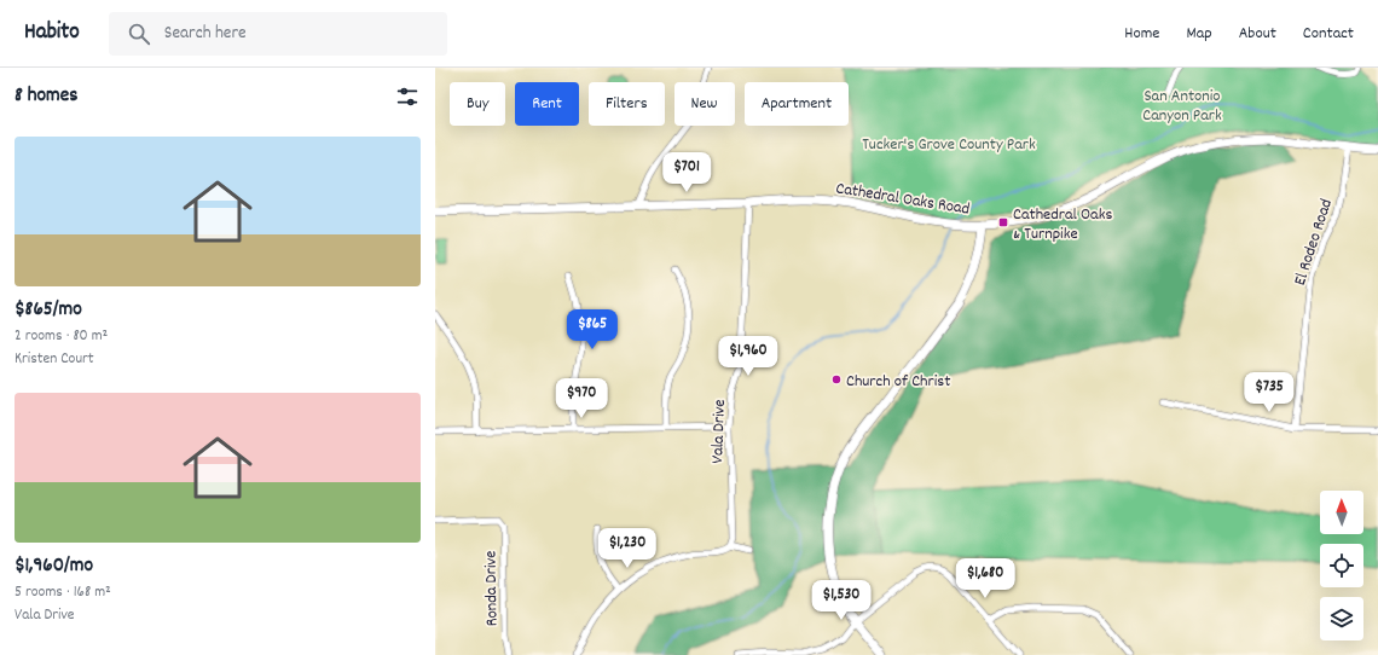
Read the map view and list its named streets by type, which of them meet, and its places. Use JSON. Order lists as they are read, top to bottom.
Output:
{
  "streets": {
    "main road": ["Cathedral Oaks Road"],
    "street": ["El Rodeo Road", "Vala Drive", "Ronda Drive"]
  },
  "crossings": [
    ["Cathedral Oaks Road", "El Rodeo Road"],
    ["Cathedral Oaks Road", "Vala Drive"]
  ],
  "parks": ["San Antonio Canyon Park", "Tucker's Grove County Park"],
  "places": {
    "transit": ["Cathedral Oaks & Turnpike"],
    "other": ["Church of Christ"]
  },
  "north": "top",
  "page": {
    "header": "Habito",
    "search": "Search here",
    "nav": [
      "Home",
      "Map",
      "About",
      "Contact"
    ],
    "heading": "8 homes",
    "chip": [
      "Buy",
      "Rent",
      "Filters",
      "New",
      "Apartment"
    ],
    "list": [
      {
        "name": "$865/mo",
        "note": "2 rooms · 80 m² · Kristen Court"
      },
      {
        "name": "$1,960/mo",
        "note": "5 rooms · 168 m² · Vala Drive"
      }
    ],
    "price": [
      "$701",
      "$865",
      "$1,960",
      "$735",
      "$970",
      "$1,230",
      "$1,680",
      "$1,530"
    ]
  }
}
